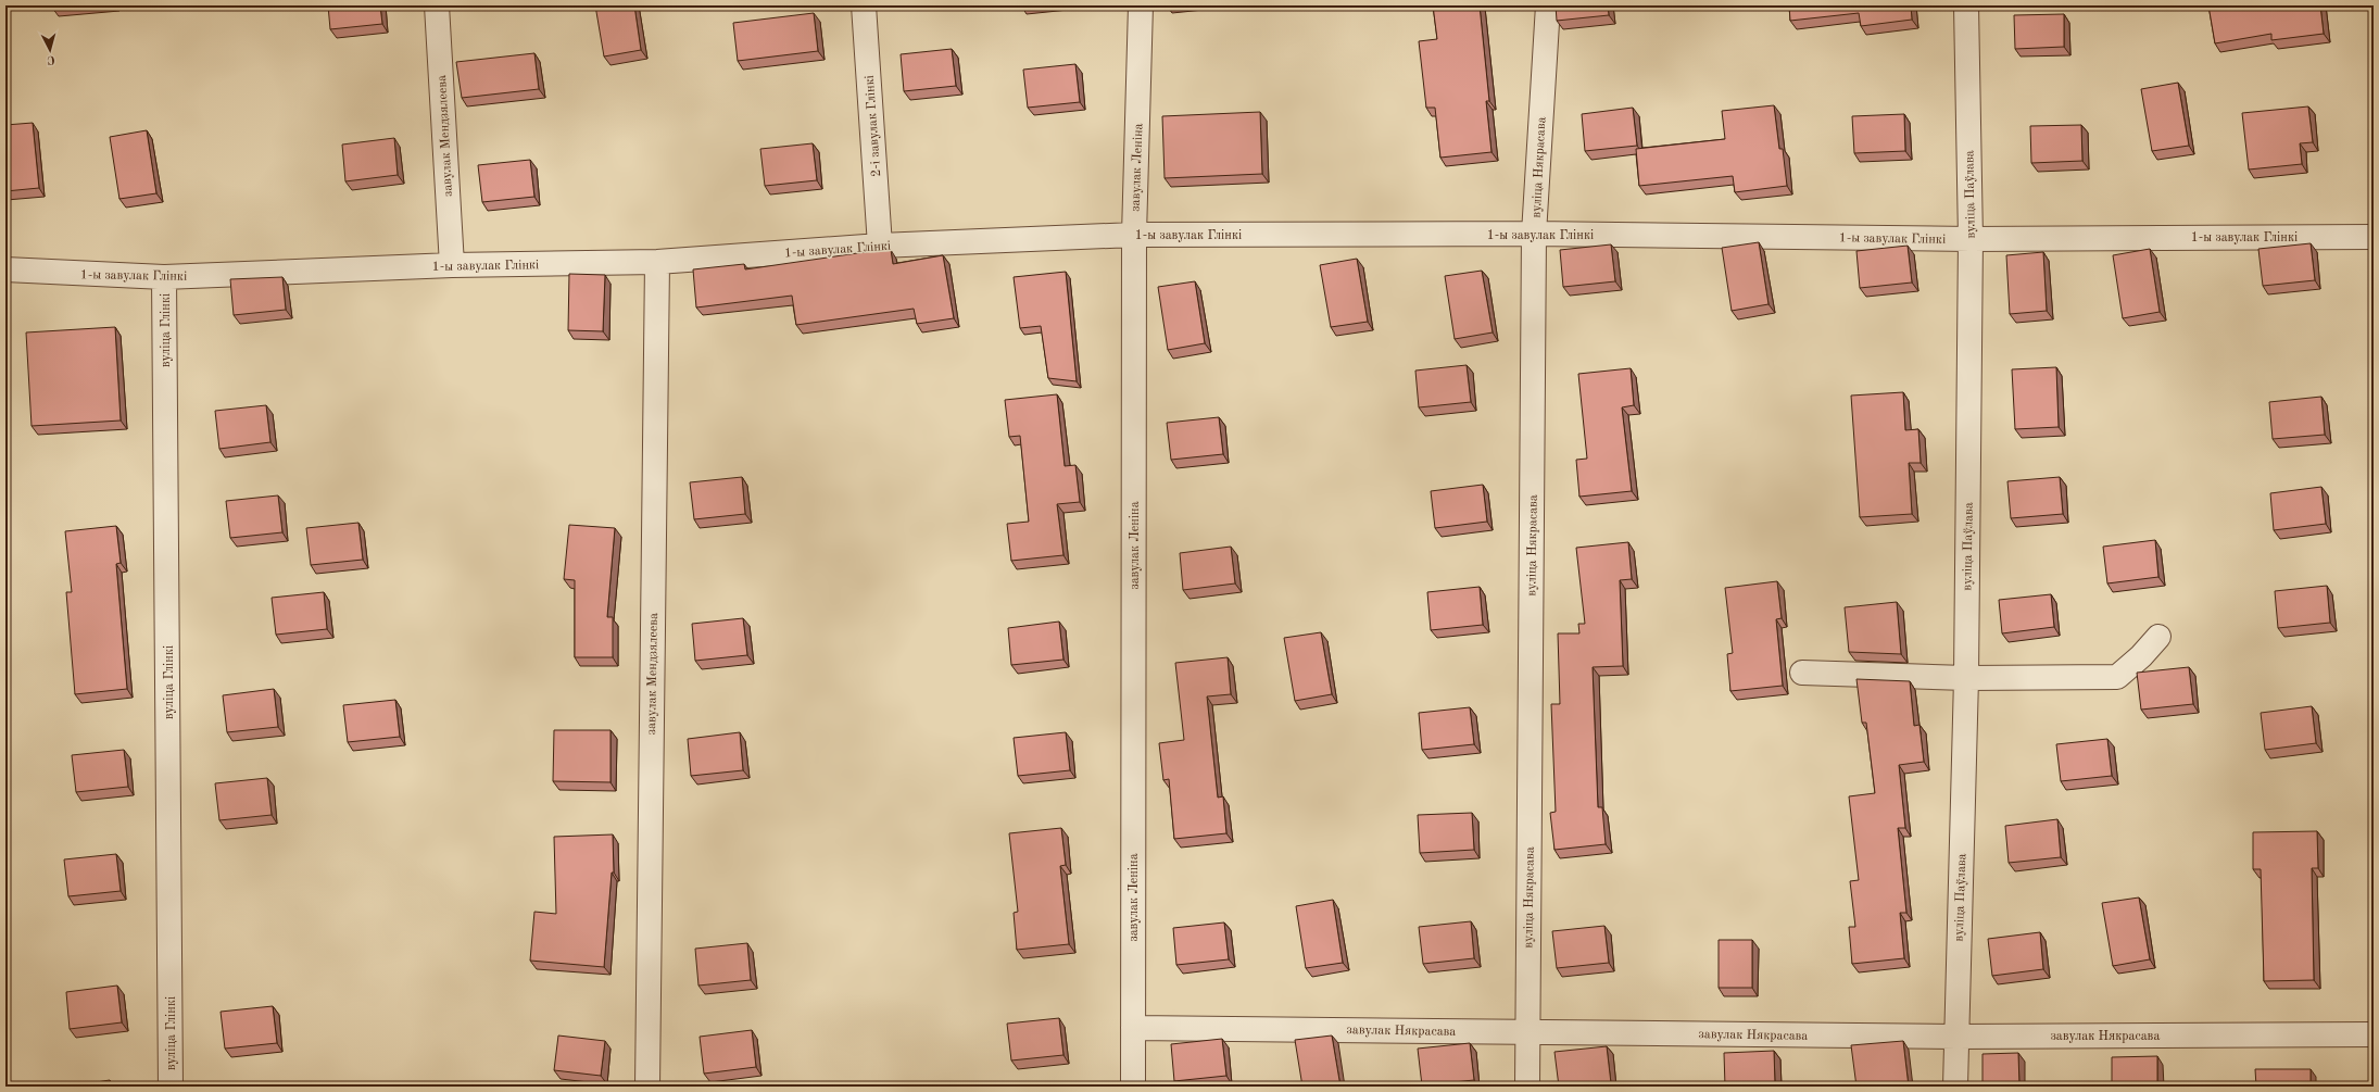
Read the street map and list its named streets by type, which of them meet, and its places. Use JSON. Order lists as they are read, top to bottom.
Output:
{
  "streets": {
    "street": [
      "2-і завулак Глінкі",
      "завулак Мендзялеева",
      "завулак Леніна",
      "вуліца Някрасава",
      "вуліца Паўлава",
      "1-ы завулак Глінкі",
      "вуліца Глінкі",
      "завулак Някрасава"
    ]
  },
  "crossings": [
    ["2-і завулак Глінкі", "1-ы завулак Глінкі"],
    ["завулак Мендзялеева", "1-ы завулак Глінкі"],
    ["завулак Леніна", "1-ы завулак Глінкі"],
    ["завулак Леніна", "завулак Някрасава"],
    ["вуліца Някрасава", "1-ы завулак Глінкі"],
    ["вуліца Някрасава", "завулак Някрасава"],
    ["вуліца Паўлава", "1-ы завулак Глінкі"],
    ["вуліца Паўлава", "завулак Някрасава"],
    ["1-ы завулак Глінкі", "вуліца Глінкі"]
  ],
  "north": "bottom"
}
